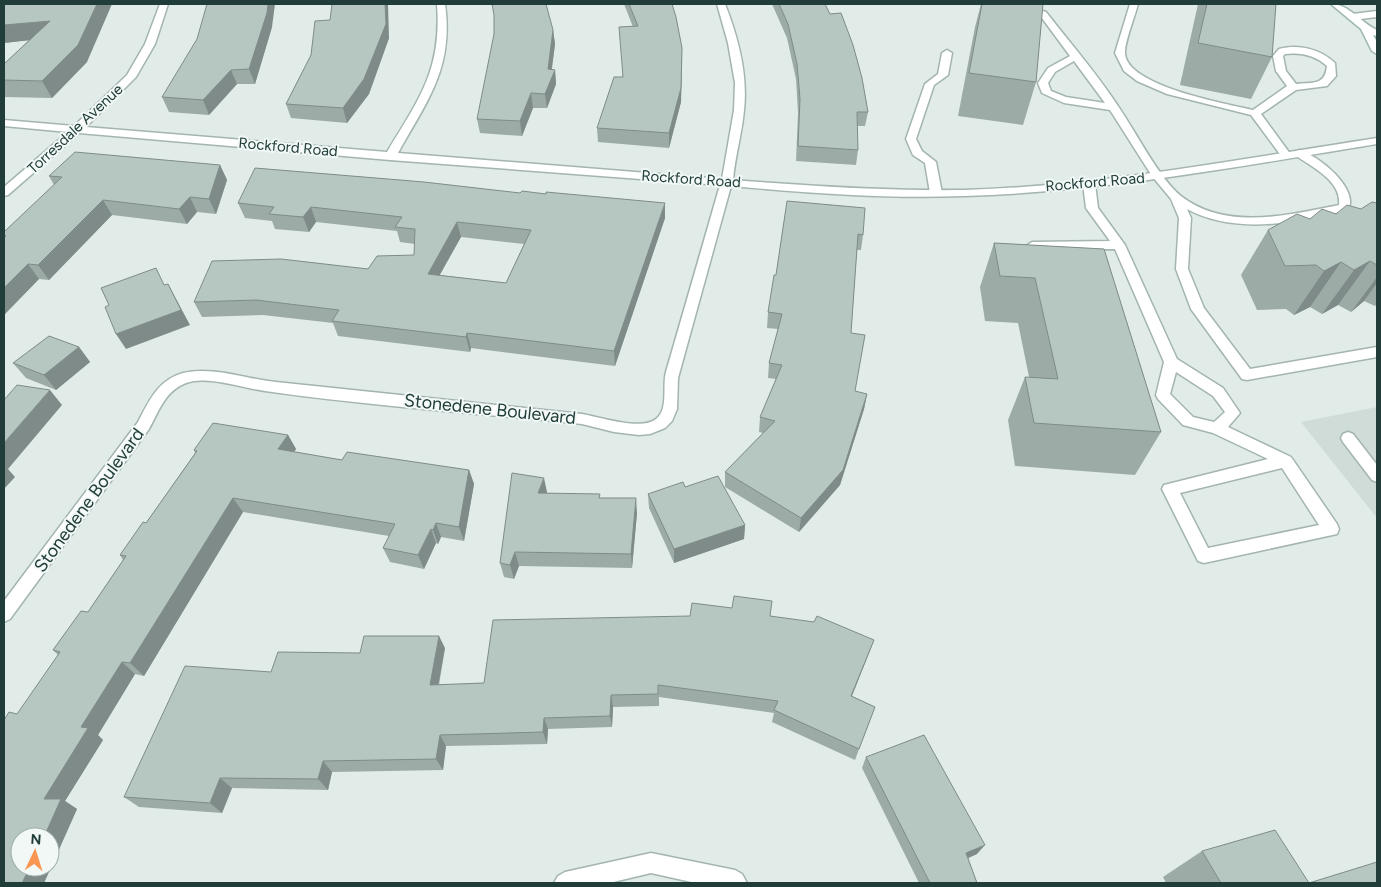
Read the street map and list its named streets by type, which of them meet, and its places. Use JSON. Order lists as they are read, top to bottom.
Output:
{
  "streets": {
    "street": ["Torresdale Avenue", "Rockford Road", "Stonedene Boulevard"]
  },
  "crossings": [
    ["Torresdale Avenue", "Rockford Road"],
    ["Rockford Road", "Stonedene Boulevard"]
  ],
  "north": "top"
}
